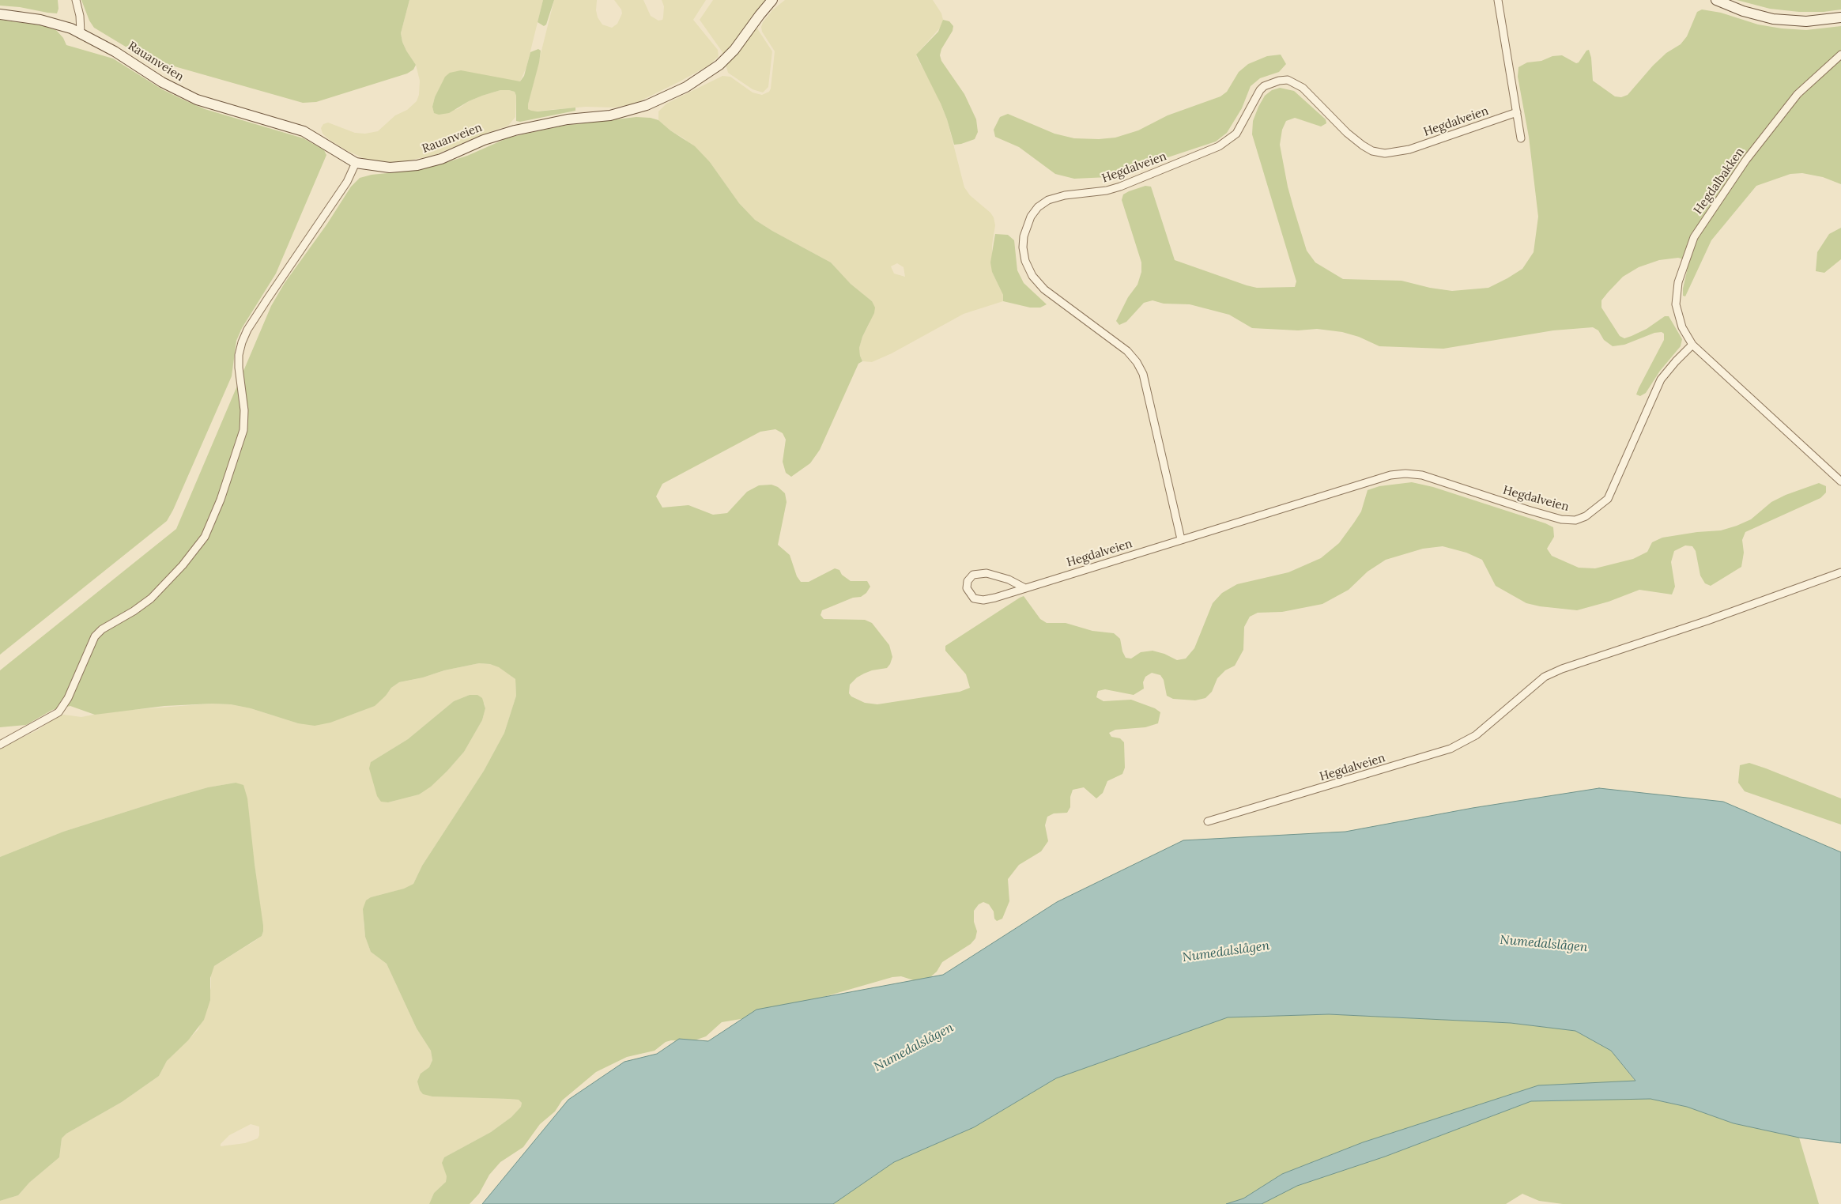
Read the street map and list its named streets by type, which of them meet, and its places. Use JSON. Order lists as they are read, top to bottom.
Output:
{
  "streets": {
    "main road": ["Rauanveien"],
    "street": ["Hegdalveien", "Hegdalbakken"]
  },
  "crossings": [
    ["Hegdalveien", "Hegdalbakken"]
  ],
  "water": ["Numedalslågen"]
}
